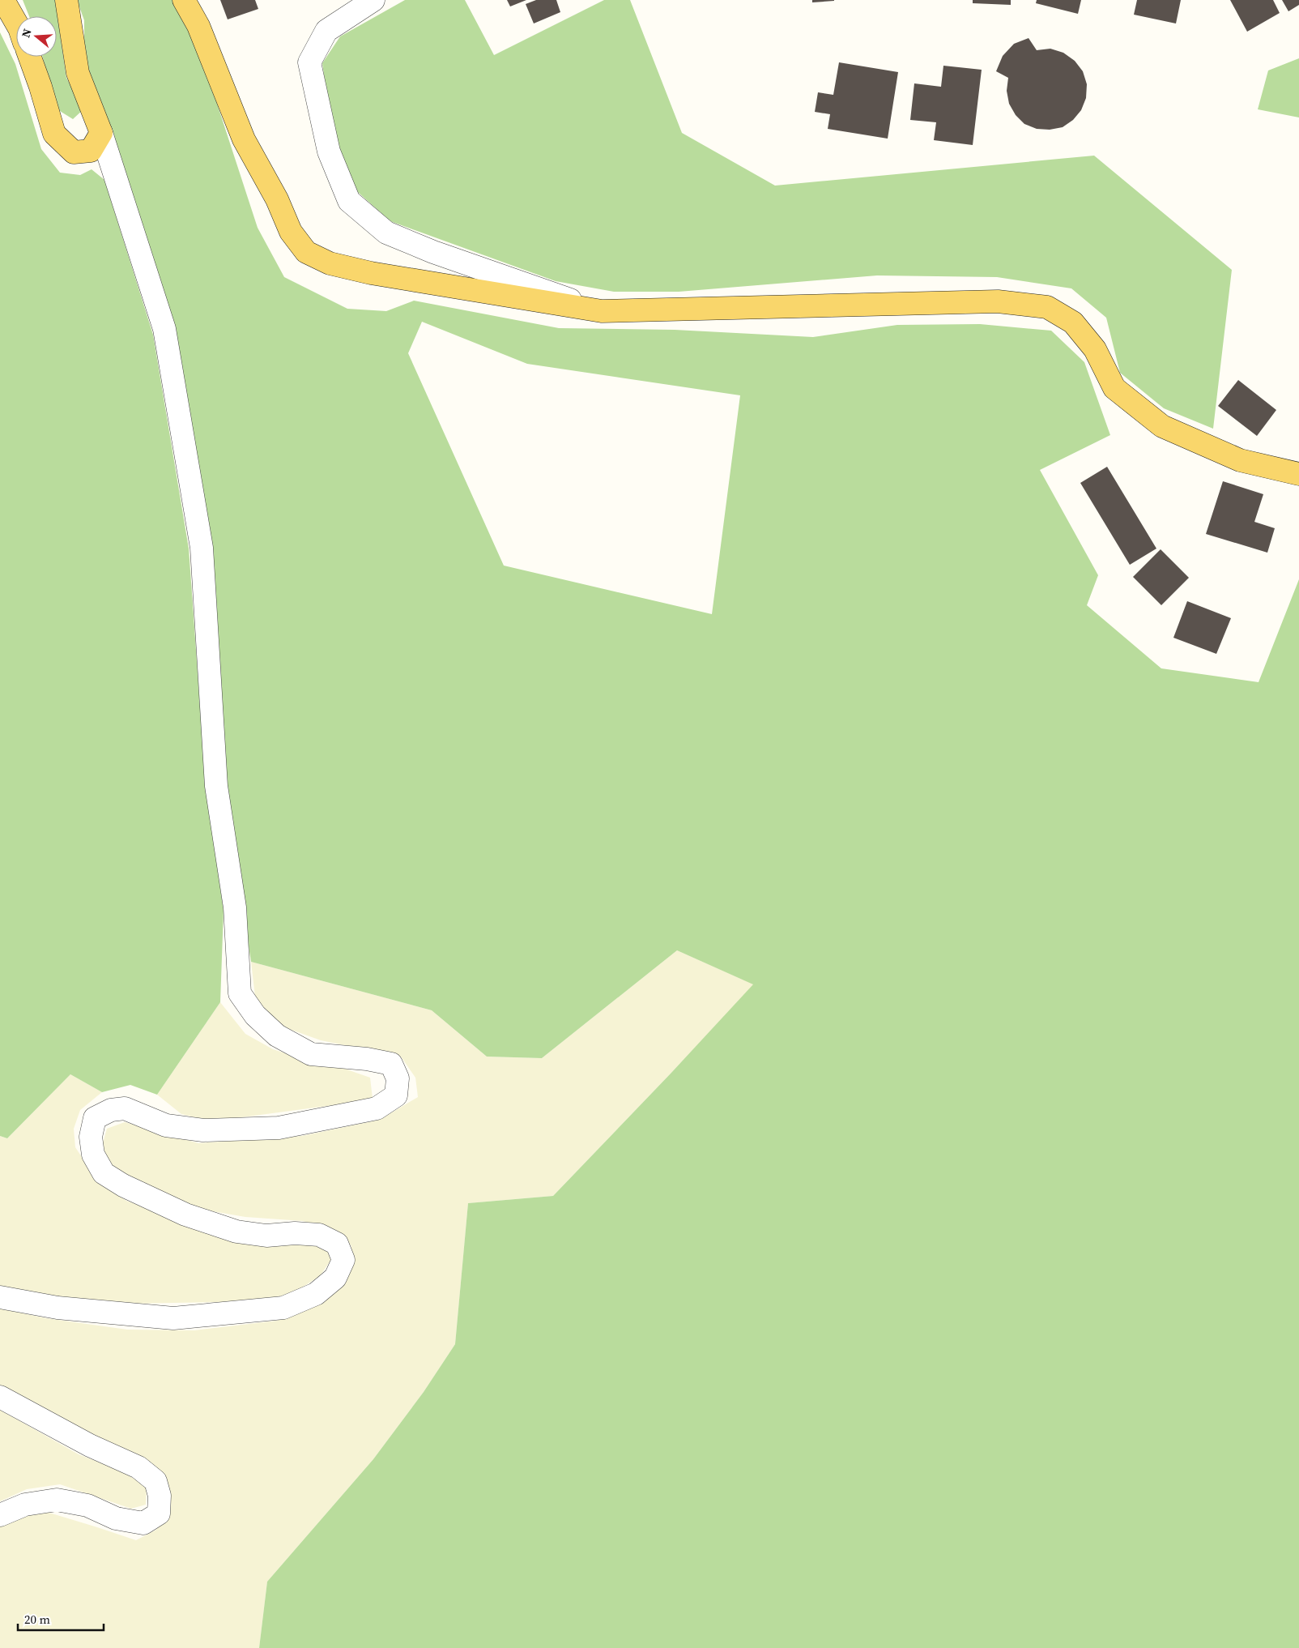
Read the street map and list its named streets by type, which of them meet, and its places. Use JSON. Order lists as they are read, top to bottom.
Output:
{
  "scale_bar": "20 m",
  "north": "left"
}
